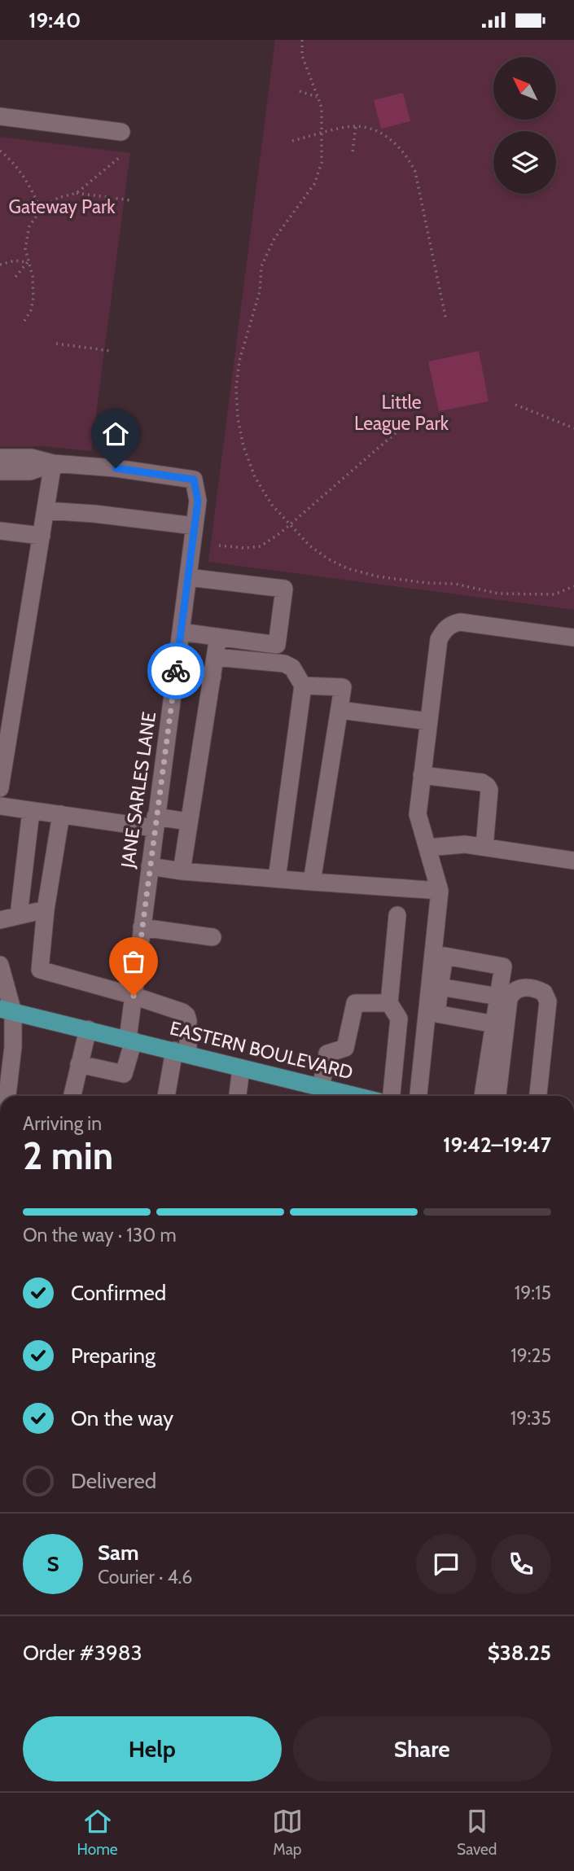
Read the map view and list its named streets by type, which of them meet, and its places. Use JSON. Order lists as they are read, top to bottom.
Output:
{
  "streets": {
    "main road": ["EASTERN BOULEVARD"],
    "street": ["JANE SARLES LANE"]
  },
  "crossings": [
    ["JANE SARLES LANE", "EASTERN BOULEVARD"]
  ],
  "parks": ["Gateway Park", "Little League Park"],
  "north": "top left",
  "page": {
    "status": "19:40",
    "heading": ["2 min", "Arriving in", "19:42–19:47"],
    "panel": [
      "Sam",
      "Courier · 4.6",
      "Order #3983",
      "$38.25"
    ],
    "bar": "On the way · 130 m",
    "list": [
      ["Confirmed", "19:15"],
      ["Preparing", "19:25"],
      ["On the way", "19:35"],
      "Delivered"
    ],
    "round": "S",
    "buttons": ["Help", "Share"],
    "tabs": ["Home", "Map", "Saved"]
  }
}
